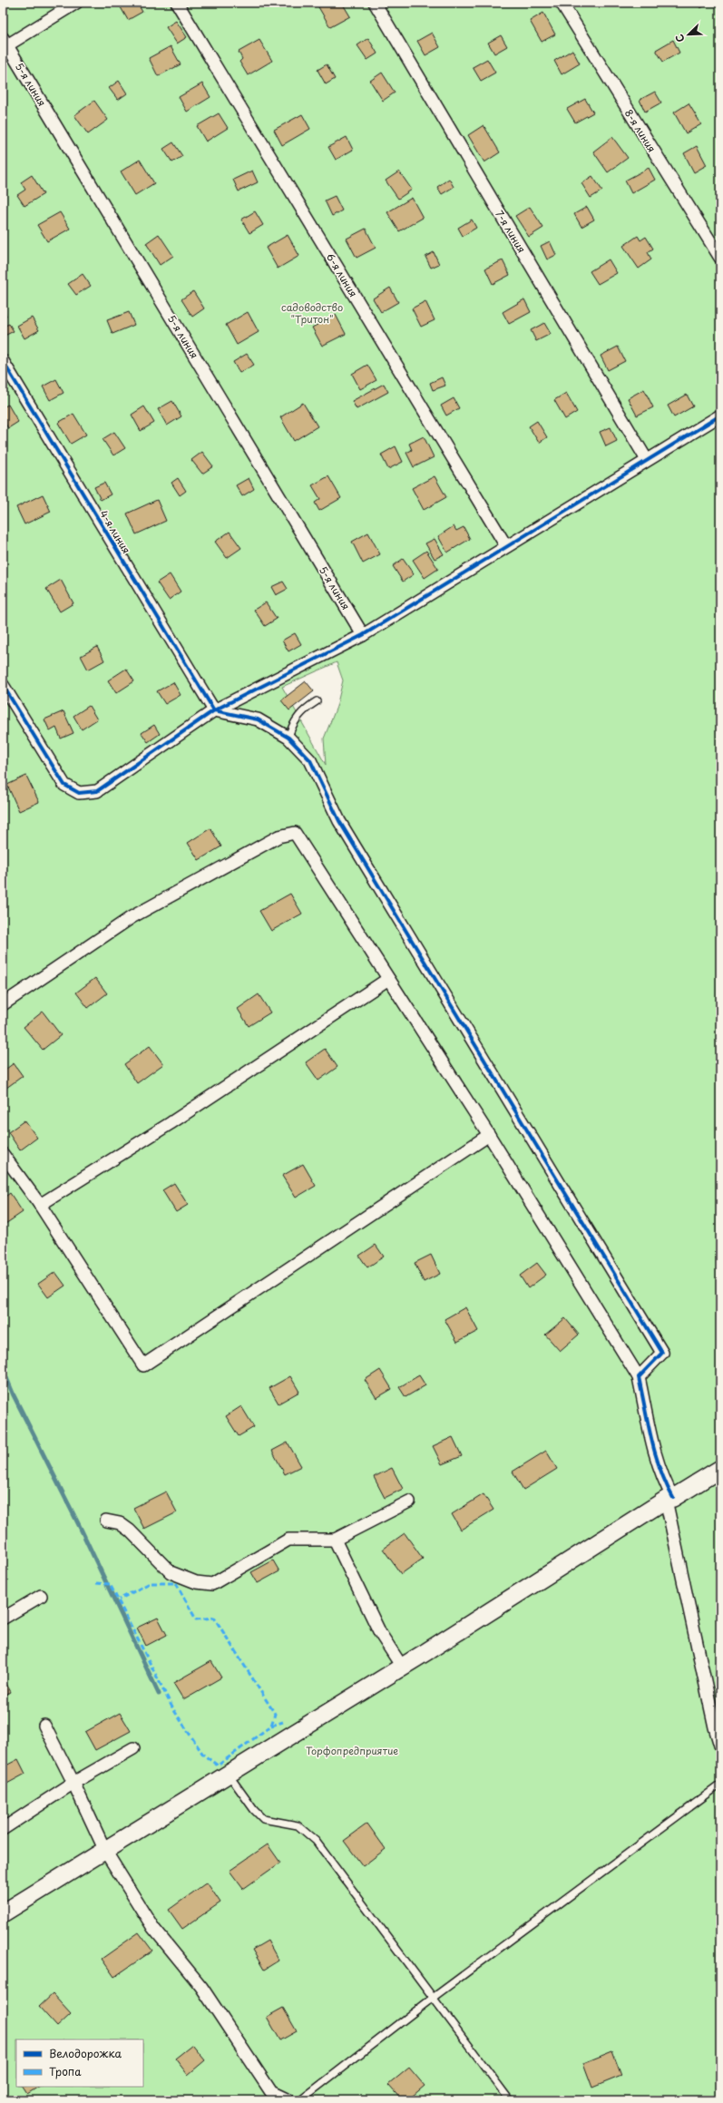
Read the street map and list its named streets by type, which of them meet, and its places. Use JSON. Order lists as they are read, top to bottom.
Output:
{
  "streets": {
    "street": [
      "5-я линия",
      "8-я линия",
      "7-я линия",
      "6-я линия",
      "4-я линия"
    ]
  },
  "parks": ["садоводство \"Тритон\"", "Торфопредприятие"],
  "legend": ["Велодорожка", "Тропа"],
  "north": "bottom left"
}
